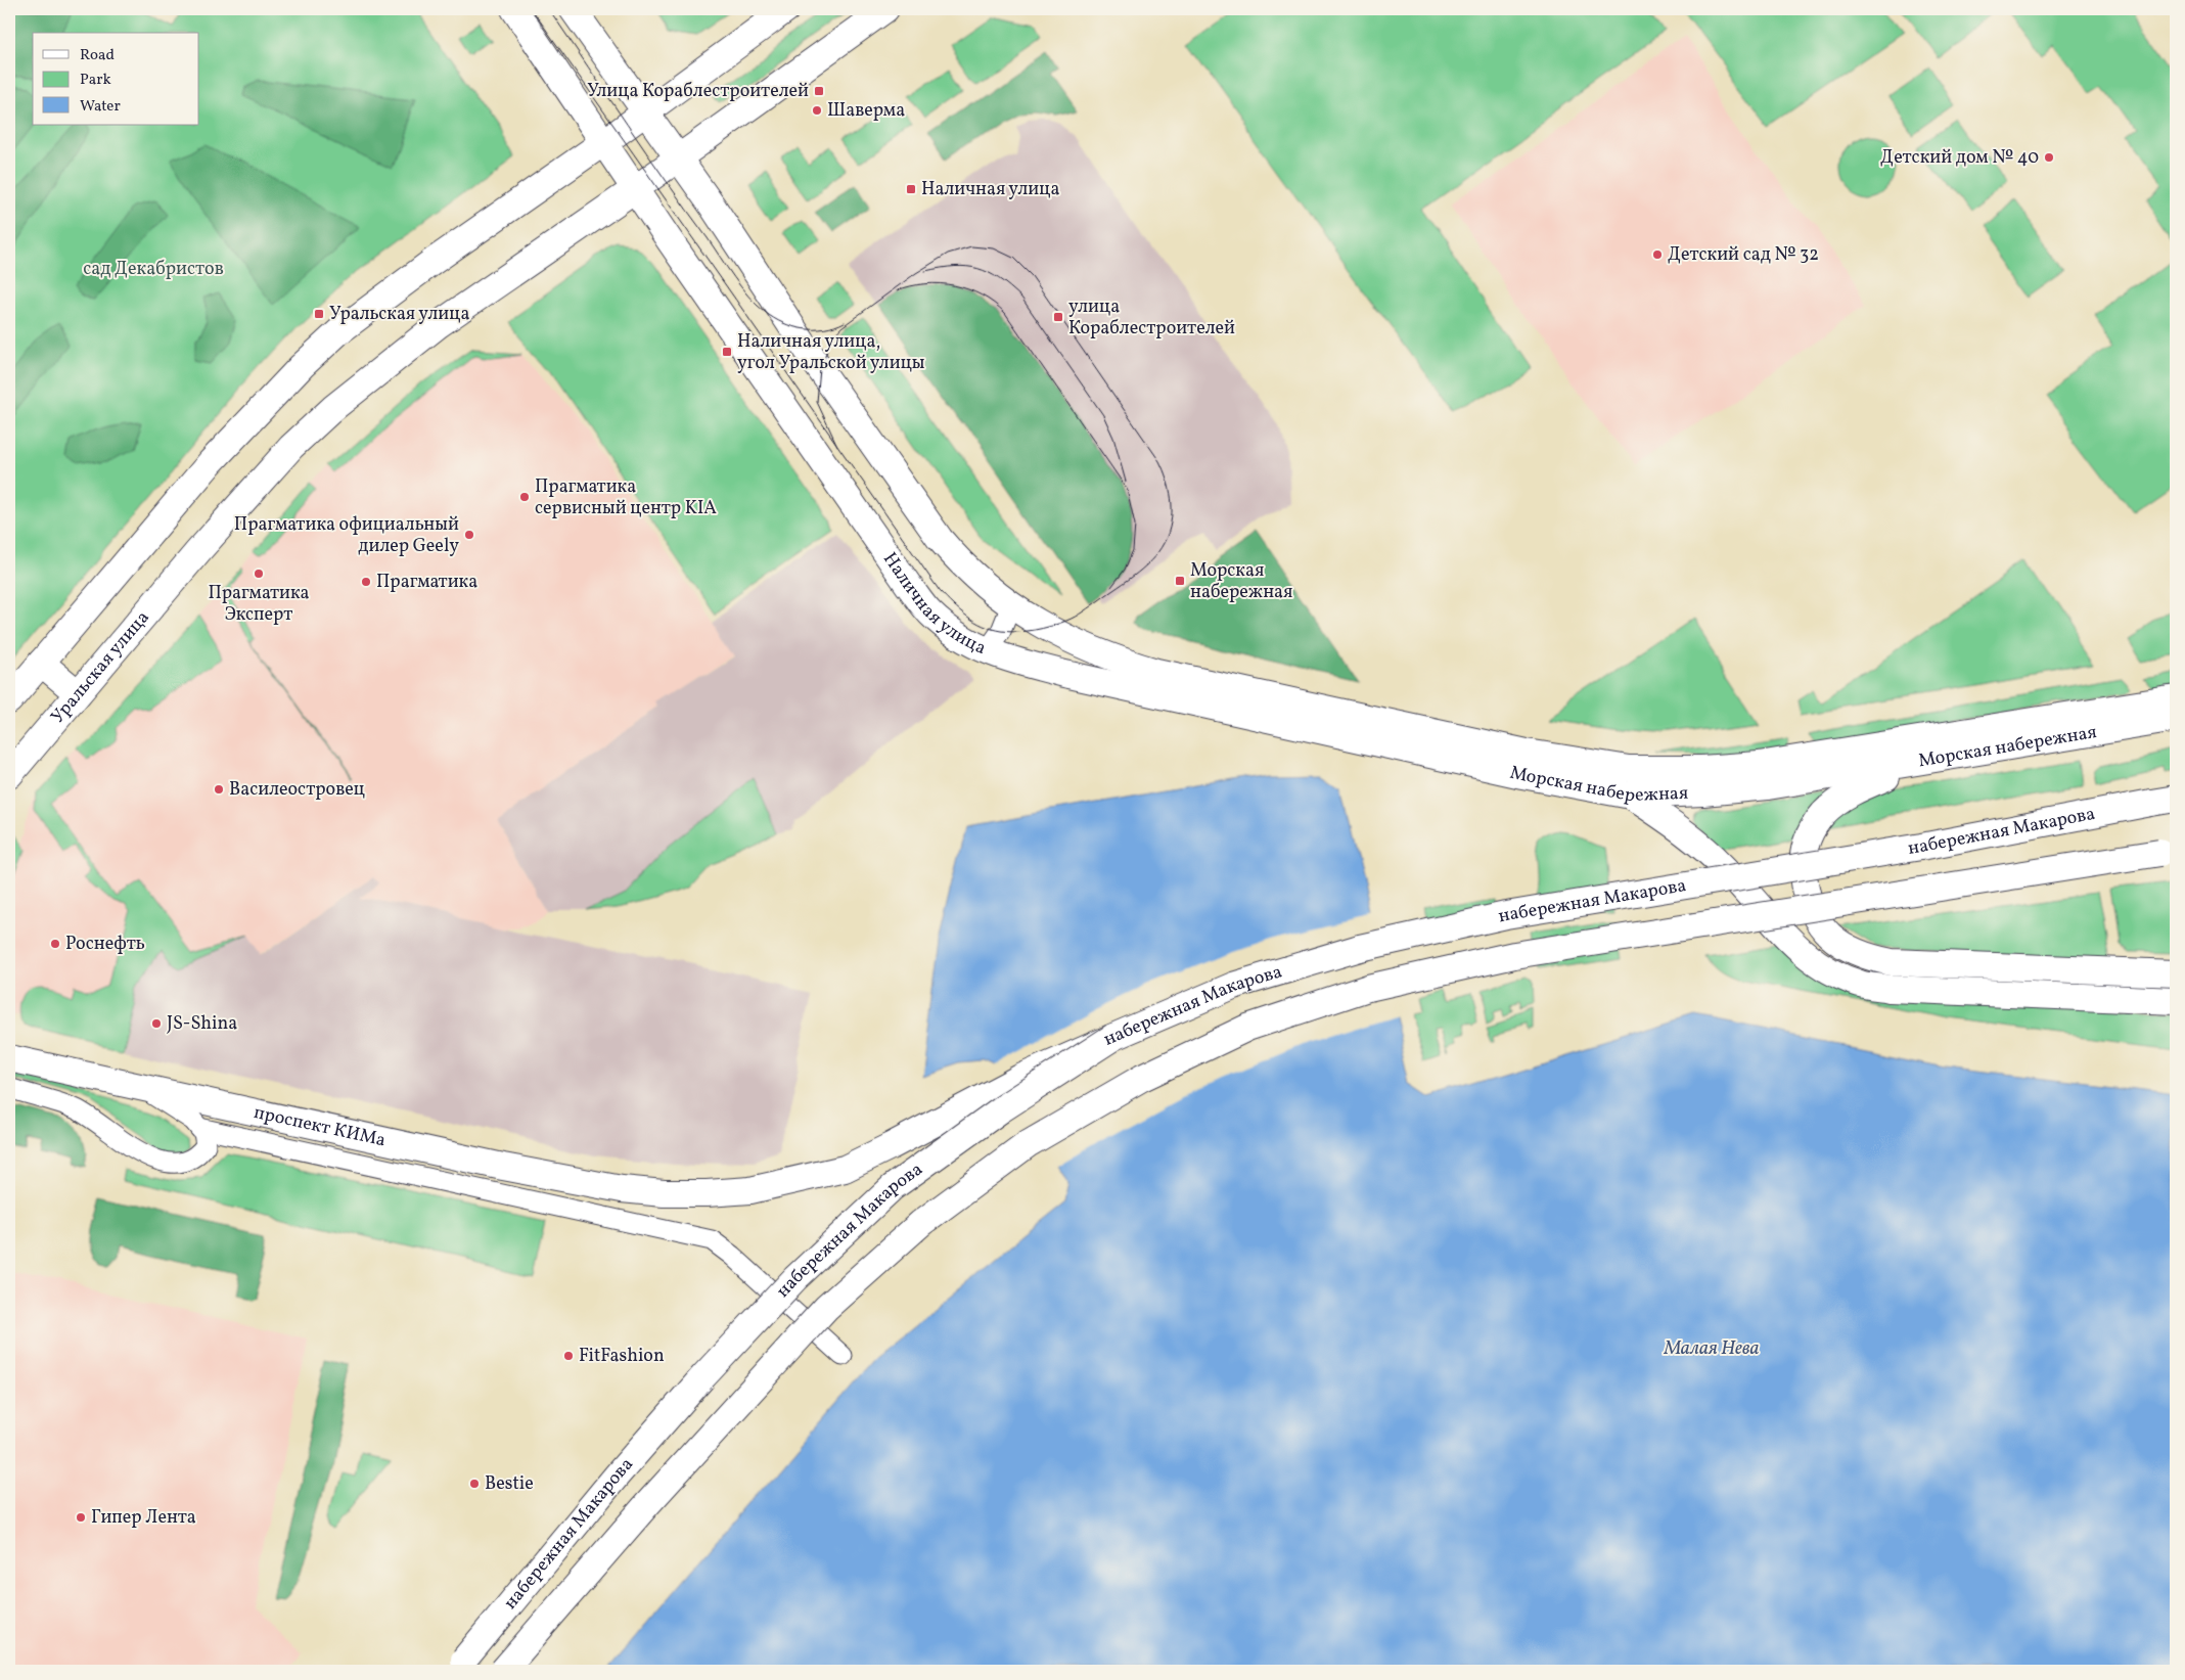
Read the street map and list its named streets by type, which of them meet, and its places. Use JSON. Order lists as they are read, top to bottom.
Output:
{
  "streets": {
    "main road": [
      "Наличная улица",
      "Уральская улица",
      "Морская набережная",
      "набережная Макарова",
      "проспект КИМа"
    ]
  },
  "crossings": [
    ["Наличная улица", "Уральская улица"],
    ["Наличная улица", "Морская набережная"],
    ["набережная Макарова", "проспект КИМа"]
  ],
  "water": ["Малая Нева"],
  "parks": ["сад Декабристов"],
  "places": {
    "transit": [
      "Улица Кораблестроителей",
      "Наличная улица",
      "Уральская улица",
      "улица Кораблестроителей",
      "Наличная улица, угол Уральской улицы",
      "Морская набережная"
    ],
    "other": [
      "Шаверма",
      "Детский дом № 40",
      "Детский сад № 32",
      "Прагматика сервисный центр KIA",
      "Прагматика официальный дилер Geely",
      "Прагматика Эксперт",
      "Прагматика",
      "Василеостровец",
      "Роснефть",
      "JS-Shina",
      "FitFashion",
      "Bestie",
      "Гипер Лента"
    ]
  },
  "legend": ["Road", "Park", "Water"]
}
